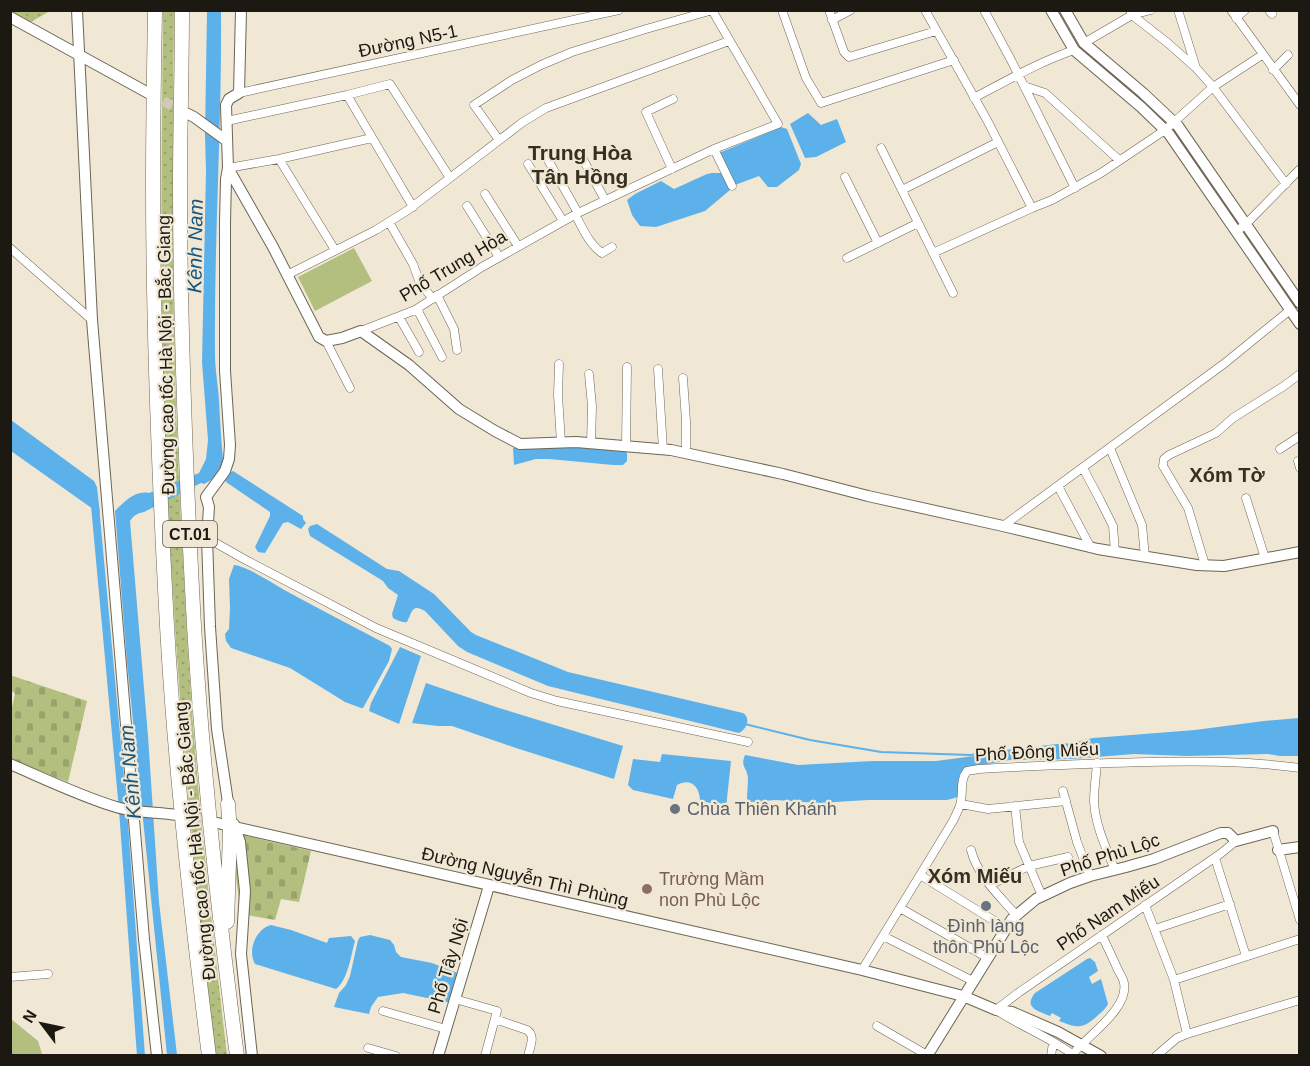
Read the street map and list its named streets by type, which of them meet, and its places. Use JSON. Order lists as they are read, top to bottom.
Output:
{
  "streets": {
    "highway": ["Đường cao tốc Hà Nội - Bắc Giang", "CT.01"],
    "street": [
      "Đường N5-1",
      "Phố Trung Hòa",
      "Phố Đông Miếu",
      "Phố Phù Lộc",
      "Đường Nguyễn Thì Phùng",
      "Phố Nam Miếu",
      "Phố Tây Nội"
    ]
  },
  "crossings": [
    ["Phố Đông Miếu", "Đường Nguyễn Thì Phùng"],
    ["Phố Phù Lộc", "Đường Nguyễn Thì Phùng"],
    ["Phố Phù Lộc", "Phố Nam Miếu"],
    ["Đường Nguyễn Thì Phùng", "Phố Nam Miếu"],
    ["Đường Nguyễn Thì Phùng", "Phố Tây Nội"]
  ],
  "districts": ["Trung Hòa Tân Hồng", "Xóm Tờ", "Xóm Miếu"],
  "water": ["Kênh Nam"],
  "places": ["Chùa Thiên Khánh", "Trường Mầm non Phù Lộc", "Đình làng thôn Phù Lộc"],
  "north": "top left"
}
